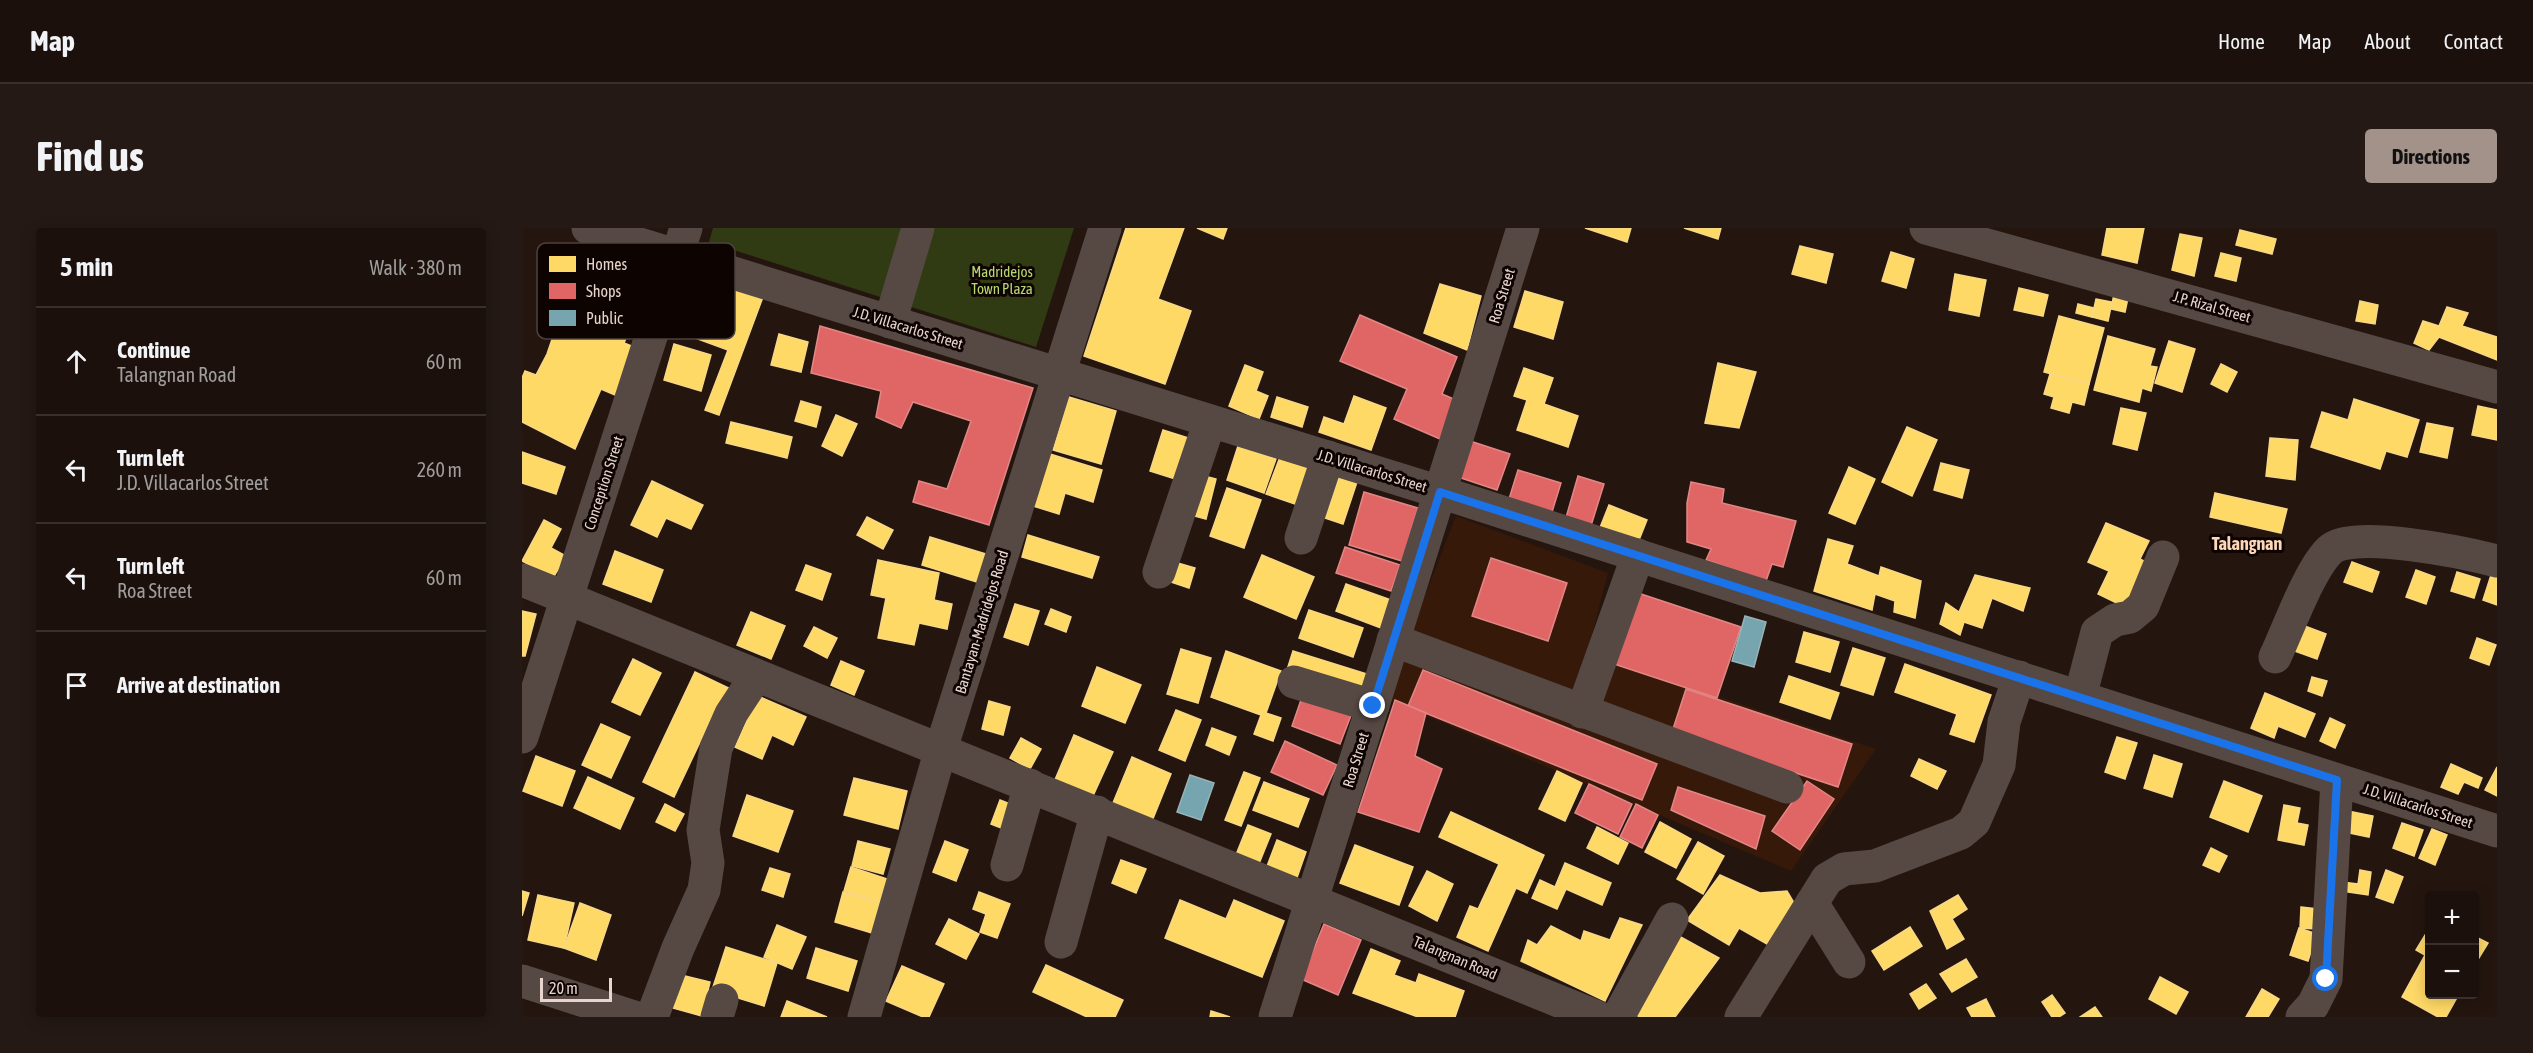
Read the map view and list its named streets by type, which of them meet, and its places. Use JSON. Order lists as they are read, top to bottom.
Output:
{
  "streets": {
    "street": [
      "Roa Street",
      "J.P. Rizal Street",
      "J.D. Villacarlos Street",
      "Conception Street",
      "Bantayan-Madridejos Road",
      "Talangnan Road"
    ]
  },
  "crossings": [
    ["Roa Street", "J.D. Villacarlos Street"],
    ["Roa Street", "Talangnan Road"],
    ["J.D. Villacarlos Street", "Bantayan-Madridejos Road"],
    ["Conception Street", "Talangnan Road"],
    ["Bantayan-Madridejos Road", "Talangnan Road"]
  ],
  "districts": ["Talangnan"],
  "parks": ["Madridejos Town Plaza"],
  "legend": ["Homes", "Shops", "Public"],
  "scale_bar": "20 m",
  "page": {
    "header": "Map",
    "nav": [
      "Home",
      "Map",
      "About",
      "Contact"
    ],
    "buttons": "Directions",
    "title": "Find us",
    "heading": ["5 min", "Walk · 380 m"],
    "list": [
      ["Continue", "Talangnan Road", "60 m"],
      ["Turn left", "J.D. Villacarlos Street", "260 m"],
      ["Turn left", "Roa Street", "60 m"],
      "Arrive at destination"
    ],
    "map_buttons": ["+", "−"],
    "scale": "20 m"
  }
}
